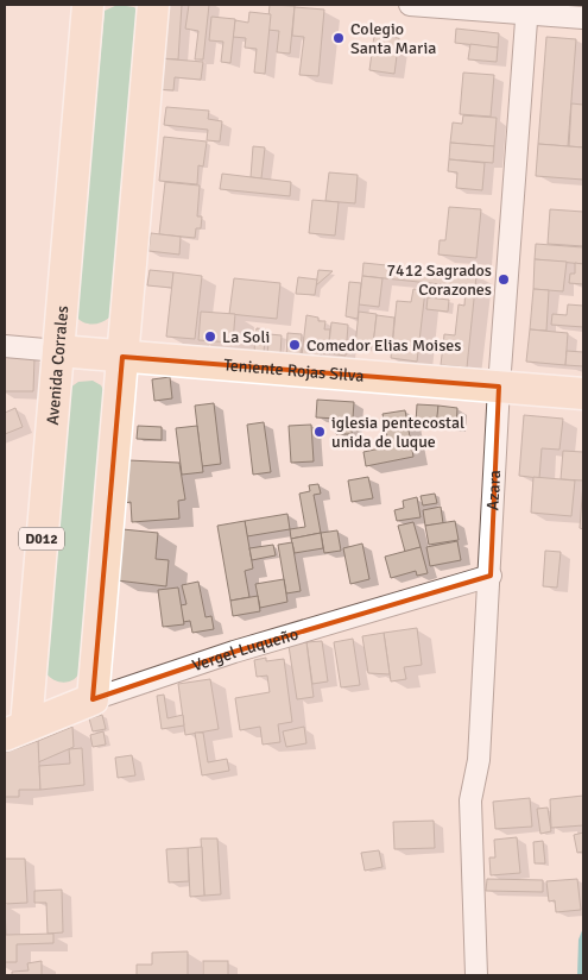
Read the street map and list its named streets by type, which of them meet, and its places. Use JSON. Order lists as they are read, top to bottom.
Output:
{
  "streets": {
    "main road": [
      "Avenida Corrales",
      "Teniente Rojas Silva",
      "D012",
      "Vergel Luqueño"
    ],
    "street": ["Azara"]
  },
  "crossings": [
    ["Avenida Corrales", "Teniente Rojas Silva"],
    ["Avenida Corrales", "Vergel Luqueño"],
    ["Teniente Rojas Silva", "Azara"],
    ["Azara", "Vergel Luqueño"]
  ],
  "places": [
    "Colegio Santa Maria",
    "7412 Sagrados Corazones",
    "La Soli",
    "Comedor Elias Moises",
    "iglesia pentecostal unida de luque"
  ]
}
